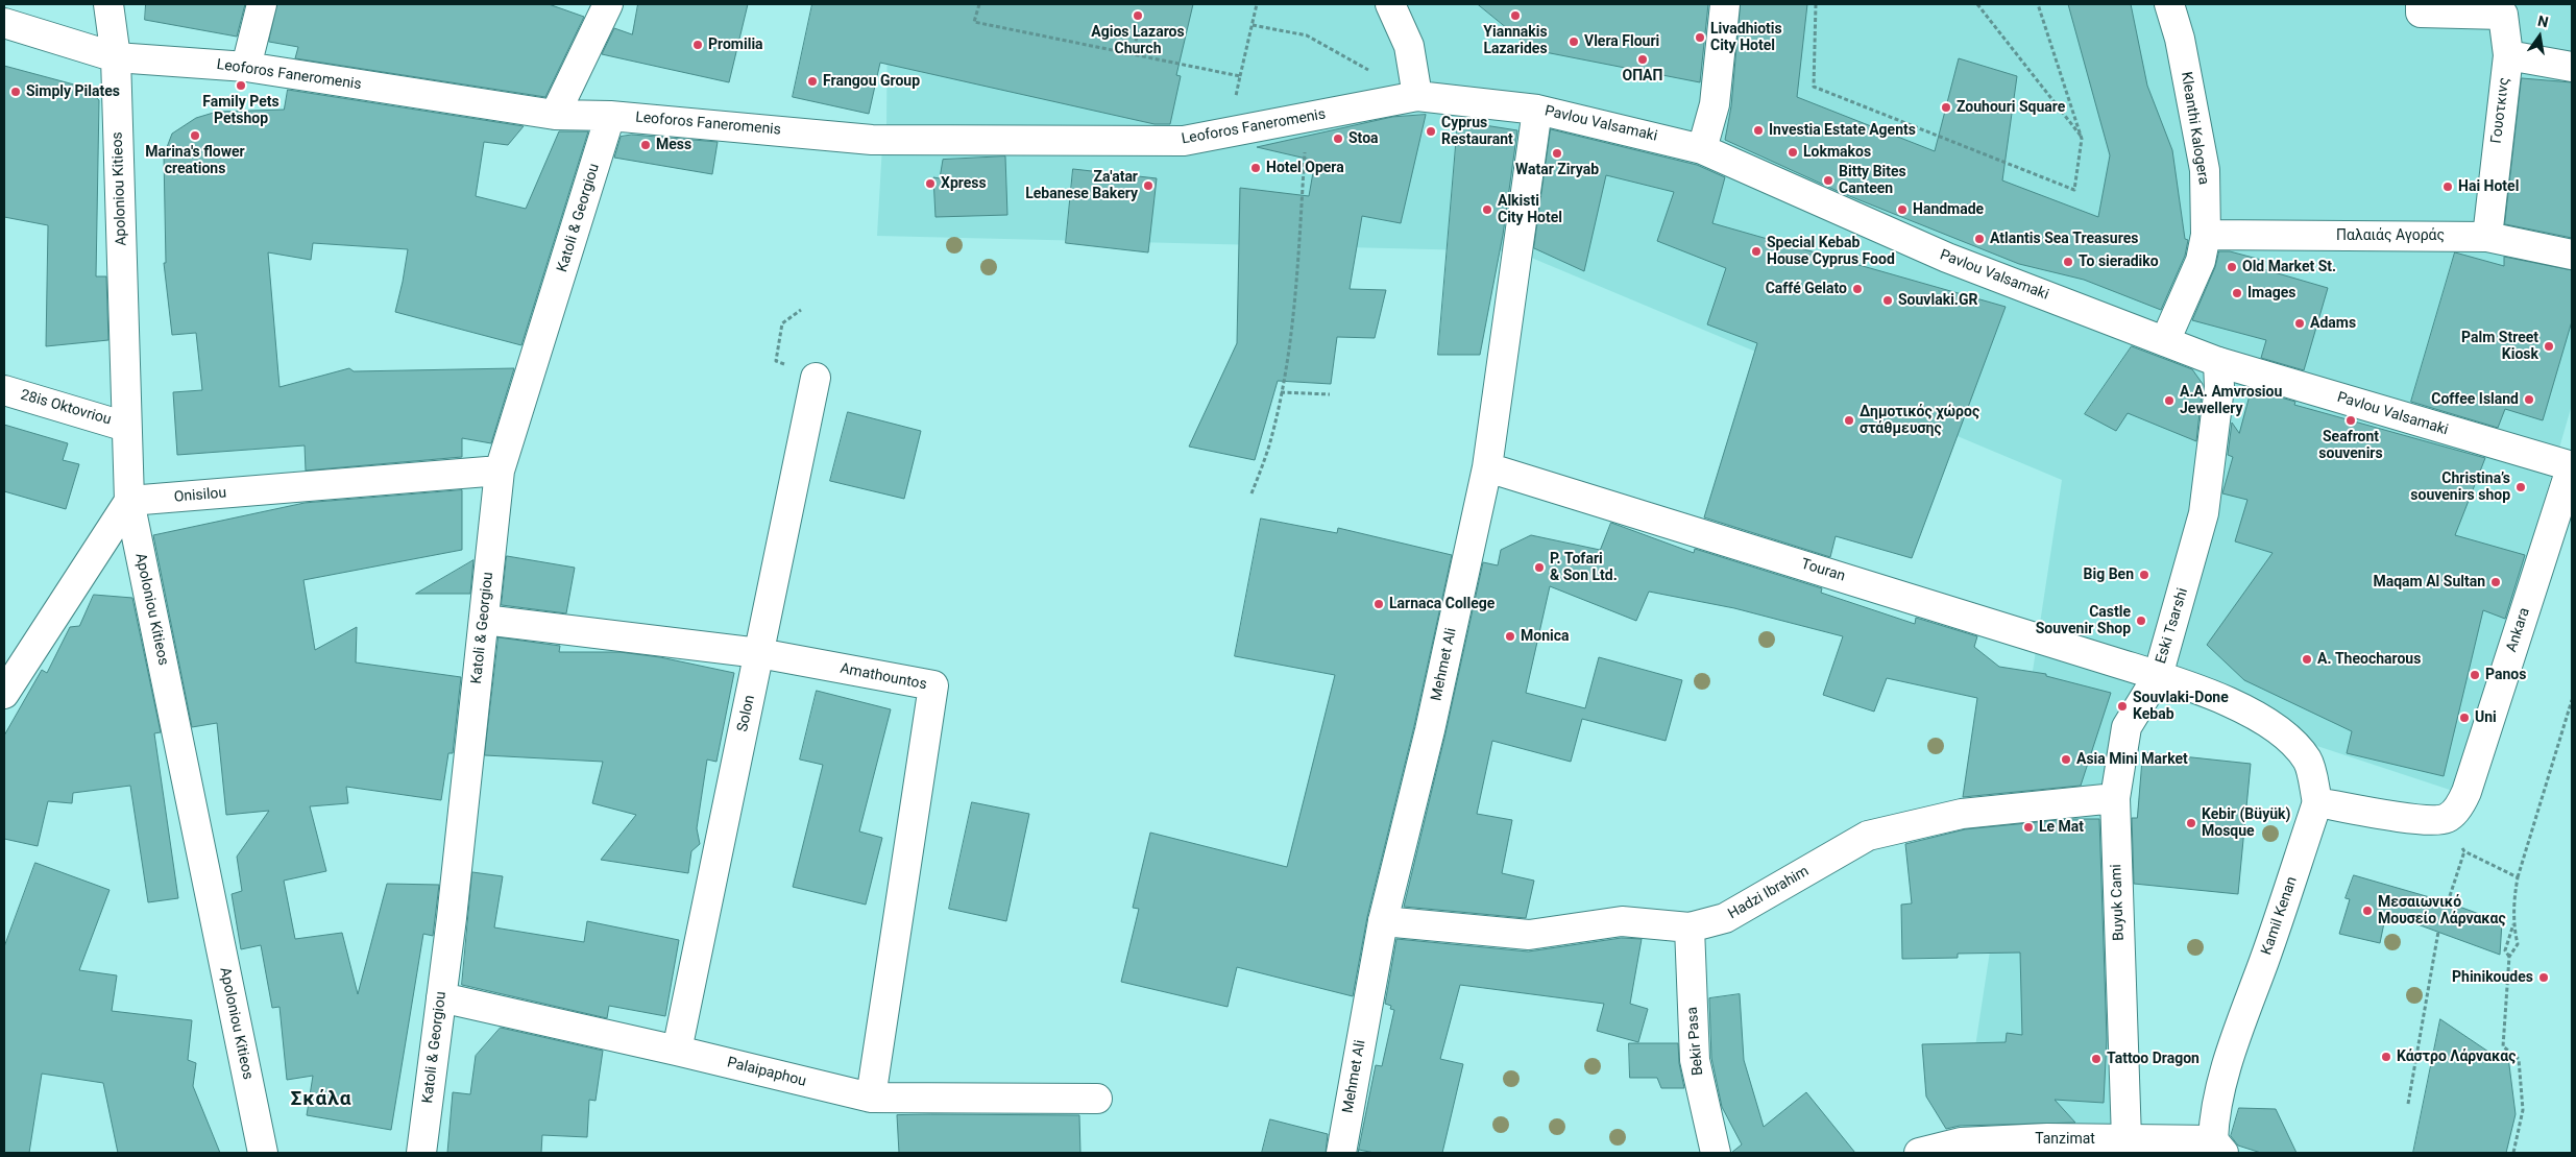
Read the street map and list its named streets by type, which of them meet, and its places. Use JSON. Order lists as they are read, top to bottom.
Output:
{
  "streets": {
    "street": [
      "Leoforos Faneromenis",
      "Γουοτκινς",
      "Pavlou Valsamaki",
      "Kleanthi Kalogera",
      "Apoloniou Kitieos",
      "Katoli & Georgiou",
      "Παλαιάς Αγοράς",
      "28is Oktovriou",
      "Onisilou",
      "Touran",
      "Eski Tsarshi",
      "Ankara",
      "Mehmet Ali",
      "Amathountos",
      "Solon",
      "Hadzi Ibrahim",
      "Buyuk Cami",
      "Kamil Kenan",
      "Bekir Pasa",
      "Palaipaphou",
      "Tanzimat"
    ]
  },
  "crossings": [
    ["Leoforos Faneromenis", "Pavlou Valsamaki"],
    ["Leoforos Faneromenis", "Apoloniou Kitieos"],
    ["Leoforos Faneromenis", "Katoli & Georgiou"],
    ["Γουοτκινς", "Παλαιάς Αγοράς"],
    ["Pavlou Valsamaki", "Kleanthi Kalogera"],
    ["Pavlou Valsamaki", "Eski Tsarshi"],
    ["Pavlou Valsamaki", "Ankara"],
    ["Pavlou Valsamaki", "Mehmet Ali"],
    ["Kleanthi Kalogera", "Παλαιάς Αγοράς"],
    ["Apoloniou Kitieos", "28is Oktovriou"],
    ["Apoloniou Kitieos", "Onisilou"],
    ["Katoli & Georgiou", "Onisilou"],
    ["Katoli & Georgiou", "Amathountos"],
    ["Katoli & Georgiou", "Palaipaphou"],
    ["Touran", "Eski Tsarshi"],
    ["Touran", "Mehmet Ali"],
    ["Touran", "Buyuk Cami"],
    ["Eski Tsarshi", "Buyuk Cami"],
    ["Eski Tsarshi", "Kamil Kenan"],
    ["Mehmet Ali", "Hadzi Ibrahim"],
    ["Amathountos", "Solon"],
    ["Amathountos", "Palaipaphou"],
    ["Solon", "Palaipaphou"],
    ["Hadzi Ibrahim", "Buyuk Cami"],
    ["Hadzi Ibrahim", "Bekir Pasa"],
    ["Buyuk Cami", "Tanzimat"],
    ["Kamil Kenan", "Tanzimat"]
  ],
  "districts": ["Σκάλα"],
  "places": [
    "Agios Lazaros Church",
    "Yiannakis Lazarides",
    "Livadhiotis City Hotel",
    "Vlera Flouri",
    "Promilia",
    "ΟΠΑΠ",
    "Frangou Group",
    "Family Pets Petshop",
    "Simply Pilates",
    "Zouhouri Square",
    "Investia Estate Agents",
    "Cyprus Restaurant",
    "Marina's flower creations",
    "Stoa",
    "Mess",
    "Lokmakos",
    "Watar Ziryab",
    "Hotel Opera",
    "Bitty Bites Canteen",
    "Xpress",
    "Za'atar Lebanese Bakery",
    "Hai Hotel",
    "Alkisti City Hotel",
    "Handmade",
    "Atlantis Sea Treasures",
    "Special Kebab House Cyprus Food",
    "To sieradiko",
    "Old Market St.",
    "Caffé Gelato",
    "Images",
    "Souvlaki.GR",
    "Adams",
    "Palm Street Kiosk",
    "Coffee Island",
    "A.A. Amvrosiou Jewellery",
    "Δημοτικός χώρος στάθμευσης",
    "Seafront souvenirs",
    "Christina’s souvenirs shop",
    "P. Tofari & Son Ltd.",
    "Big Ben",
    "Maqam Al Sultan",
    "Larnaca College",
    "Castle Souvenir Shop",
    "Monica",
    "A. Theocharous",
    "Panos",
    "Souvlaki-Done Kebab",
    "Uni",
    "Asia Mini Market",
    "Kebir (Büyük) Mosque",
    "Le Mat",
    "Μεσαιωνικό Μουσείο Λάρνακας",
    "Phinikoudes",
    "Κάστρο Λάρνακας",
    "Tattoo Dragon"
  ],
  "north": "top"
}
